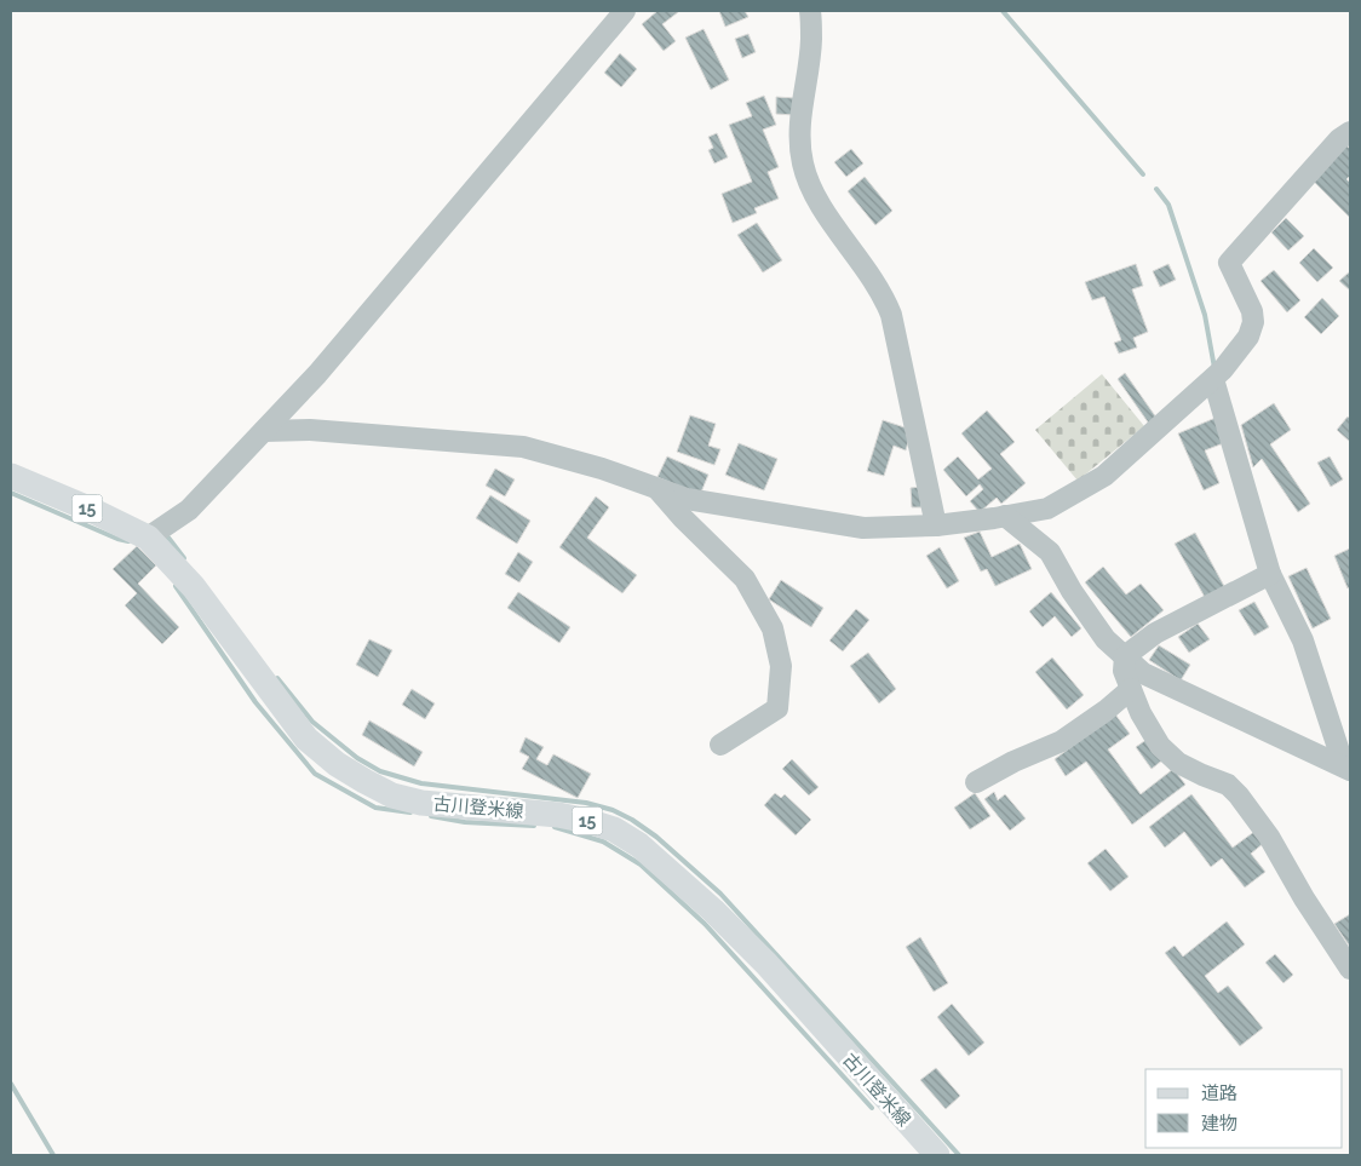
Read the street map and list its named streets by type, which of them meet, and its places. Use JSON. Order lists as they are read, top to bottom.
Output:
{
  "streets": {
    "main road": ["15", "古川登米線"]
  },
  "legend": ["道路", "建物"]
}
